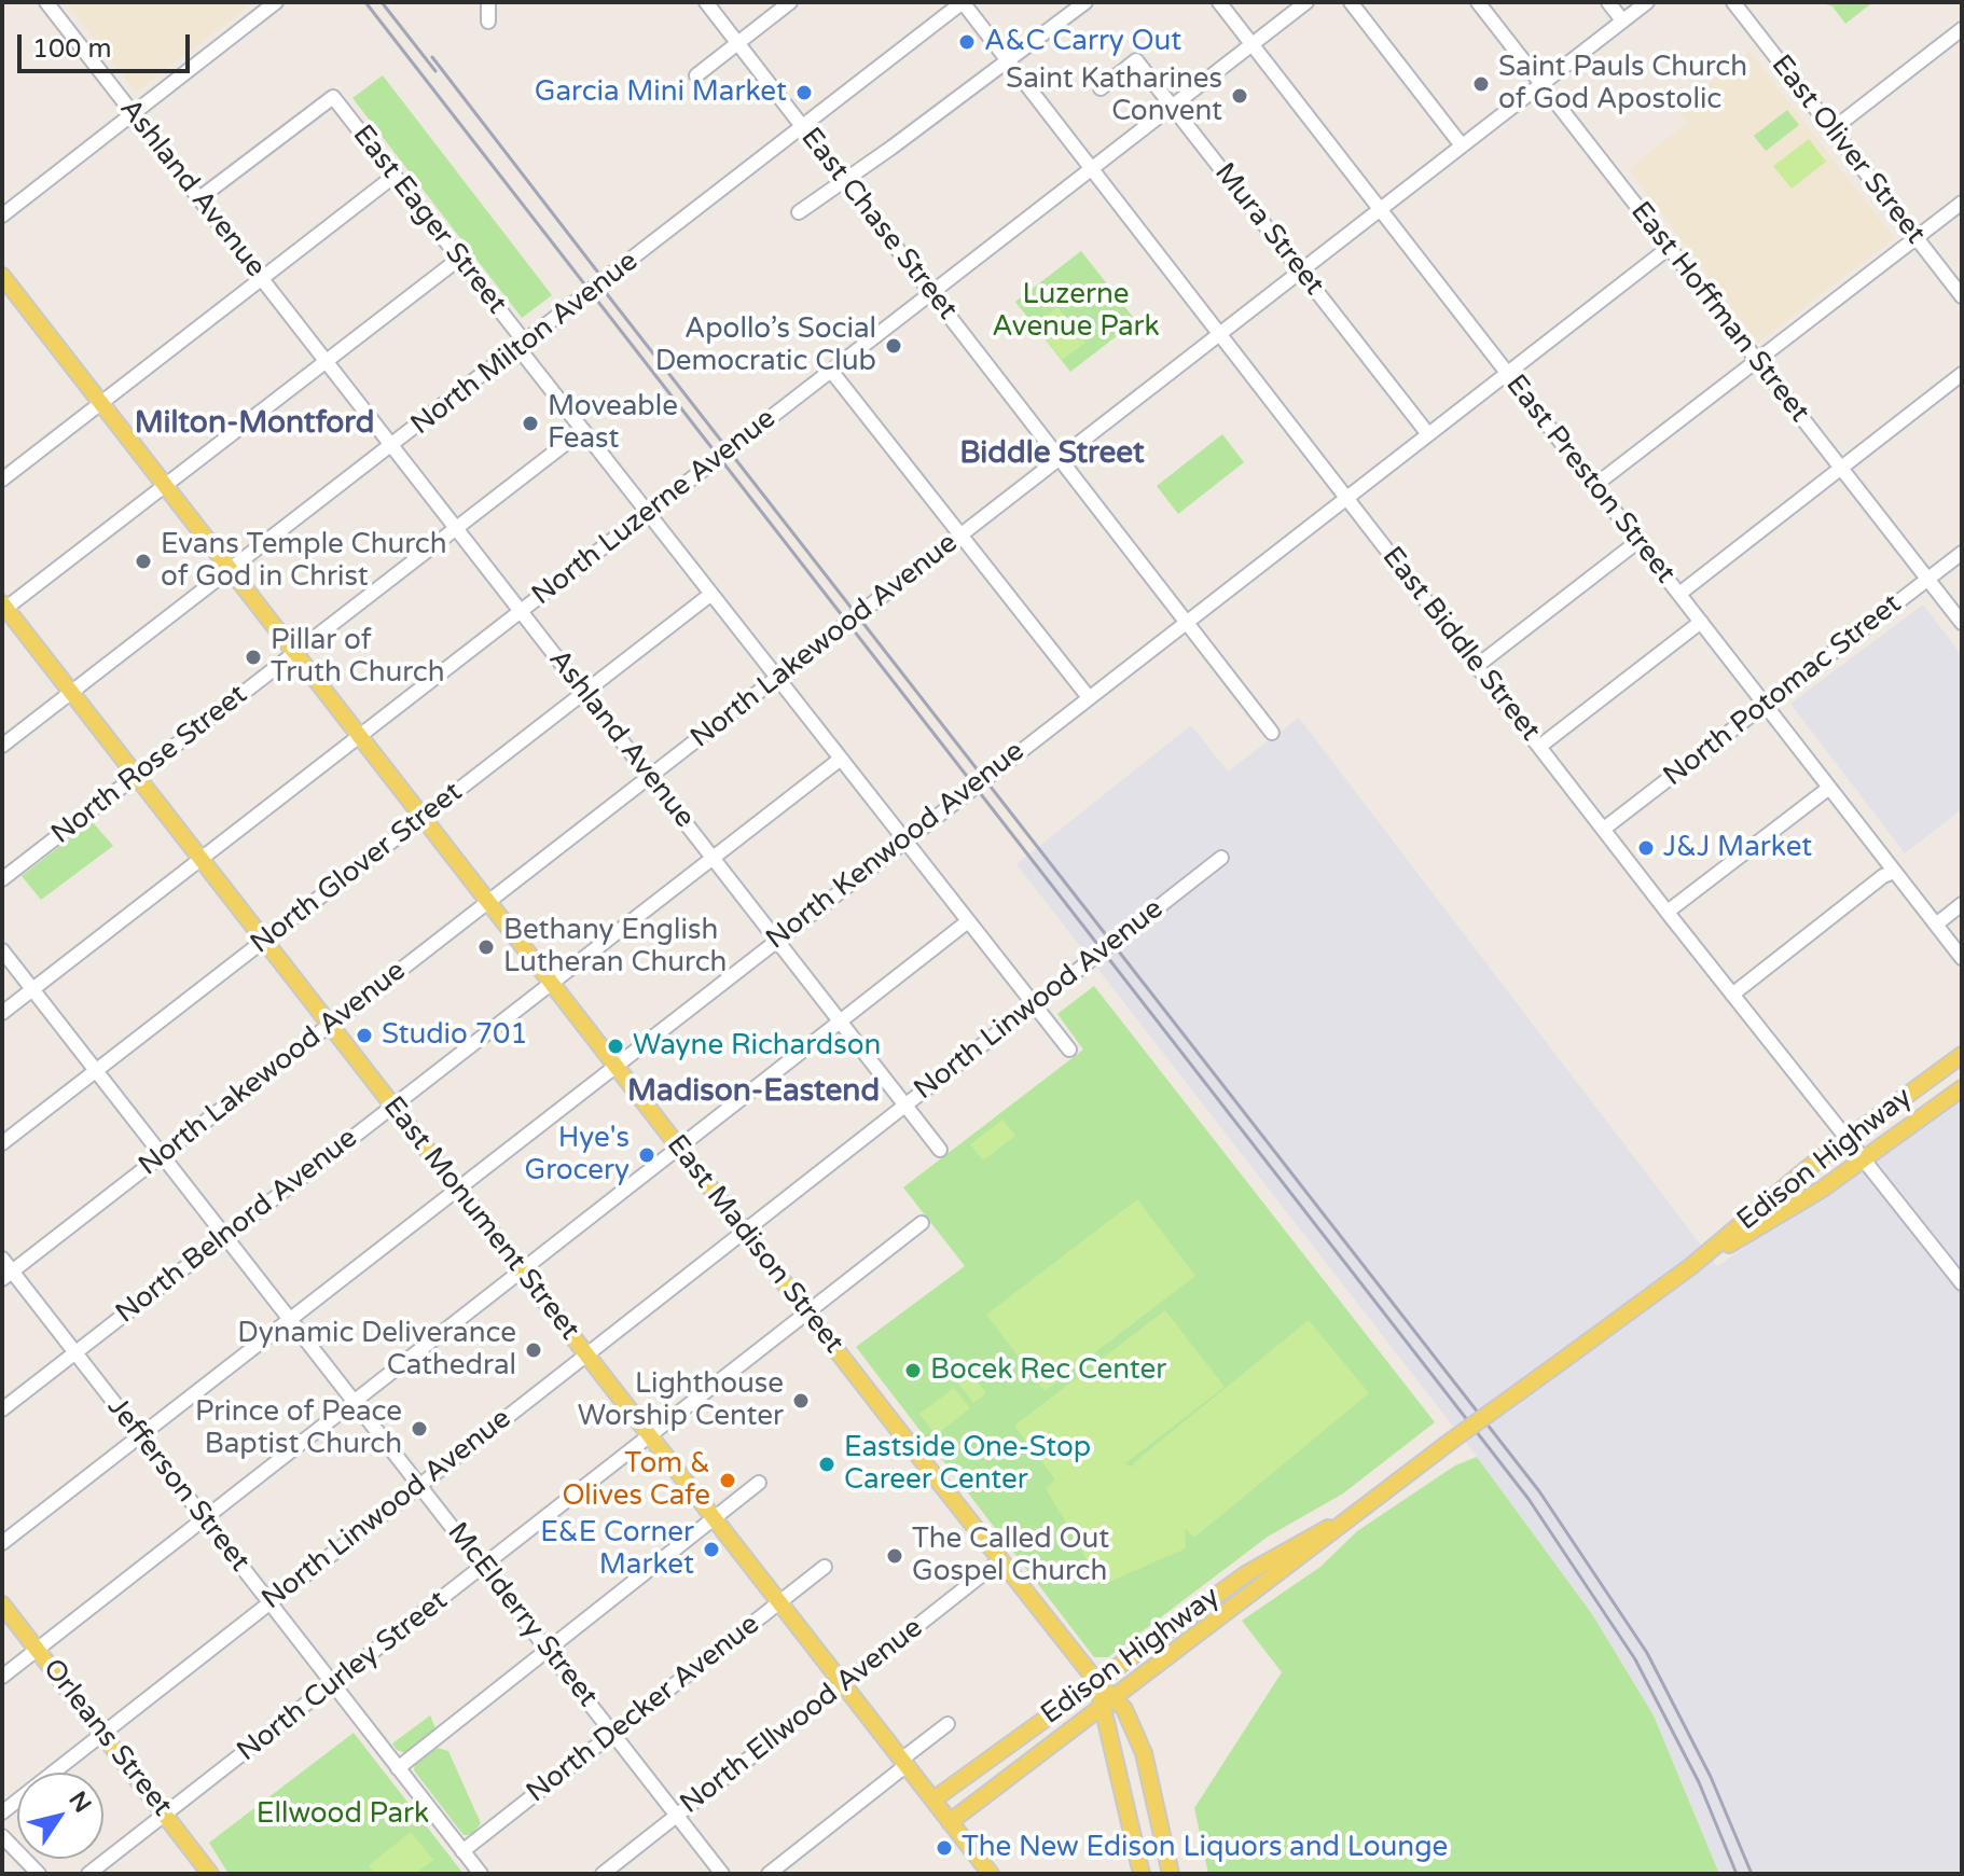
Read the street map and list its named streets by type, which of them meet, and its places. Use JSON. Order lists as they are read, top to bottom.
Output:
{
  "streets": {
    "main road": [
      "Edison Highway",
      "East Monument Street",
      "East Madison Street",
      "Orleans Street"
    ],
    "street": [
      "East Oliver Street",
      "Ashland Avenue",
      "East Eager Street",
      "East Chase Street",
      "Mura Street",
      "East Hoffman Street",
      "North Milton Avenue",
      "East Preston Street",
      "North Luzerne Avenue",
      "North Lakewood Avenue",
      "East Biddle Street",
      "North Potomac Street",
      "North Rose Street",
      "North Kenwood Avenue",
      "North Glover Street",
      "North Linwood Avenue",
      "North Belnord Avenue",
      "Jefferson Street",
      "McElderry Street",
      "North Curley Street",
      "North Decker Avenue",
      "North Ellwood Avenue"
    ]
  },
  "crossings": [
    ["Ashland Avenue", "East Eager Street"],
    ["Ashland Avenue", "North Milton Avenue"],
    ["Ashland Avenue", "North Luzerne Avenue"],
    ["Ashland Avenue", "North Lakewood Avenue"],
    ["Ashland Avenue", "North Rose Street"],
    ["Ashland Avenue", "North Kenwood Avenue"],
    ["Ashland Avenue", "North Glover Street"],
    ["Ashland Avenue", "North Linwood Avenue"],
    ["Ashland Avenue", "North Belnord Avenue"],
    ["East Eager Street", "North Milton Avenue"],
    ["East Eager Street", "North Luzerne Avenue"],
    ["East Eager Street", "North Lakewood Avenue"],
    ["East Eager Street", "North Rose Street"],
    ["East Eager Street", "North Kenwood Avenue"],
    ["East Eager Street", "North Glover Street"],
    ["East Eager Street", "North Linwood Avenue"],
    ["East Eager Street", "North Belnord Avenue"],
    ["East Chase Street", "North Milton Avenue"],
    ["East Chase Street", "North Luzerne Avenue"],
    ["East Chase Street", "North Lakewood Avenue"],
    ["East Chase Street", "North Kenwood Avenue"],
    ["Mura Street", "North Luzerne Avenue"],
    ["Mura Street", "North Lakewood Avenue"],
    ["Mura Street", "North Kenwood Avenue"],
    ["East Hoffman Street", "North Lakewood Avenue"],
    ["East Hoffman Street", "North Potomac Street"],
    ["East Hoffman Street", "North Kenwood Avenue"],
    ["North Milton Avenue", "East Biddle Street"],
    ["North Milton Avenue", "East Monument Street"],
    ["North Milton Avenue", "East Madison Street"],
    ["East Preston Street", "North Luzerne Avenue"],
    ["East Preston Street", "North Lakewood Avenue"],
    ["East Preston Street", "North Potomac Street"],
    ["East Preston Street", "North Kenwood Avenue"],
    ["North Luzerne Avenue", "East Biddle Street"],
    ["North Luzerne Avenue", "East Monument Street"],
    ["North Luzerne Avenue", "East Madison Street"],
    ["North Luzerne Avenue", "McElderry Street"],
    ["North Lakewood Avenue", "East Biddle Street"],
    ["North Lakewood Avenue", "East Monument Street"],
    ["North Lakewood Avenue", "East Madison Street"],
    ["North Lakewood Avenue", "Jefferson Street"],
    ["North Lakewood Avenue", "McElderry Street"],
    ["East Biddle Street", "North Potomac Street"],
    ["East Biddle Street", "North Kenwood Avenue"],
    ["East Biddle Street", "Edison Highway"],
    ["North Rose Street", "East Monument Street"],
    ["North Rose Street", "East Madison Street"],
    ["North Kenwood Avenue", "East Monument Street"],
    ["North Kenwood Avenue", "East Madison Street"],
    ["North Kenwood Avenue", "Jefferson Street"],
    ["North Kenwood Avenue", "McElderry Street"],
    ["North Glover Street", "East Monument Street"],
    ["North Glover Street", "East Madison Street"],
    ["North Glover Street", "McElderry Street"],
    ["North Linwood Avenue", "East Monument Street"],
    ["North Linwood Avenue", "East Madison Street"],
    ["North Linwood Avenue", "Jefferson Street"],
    ["North Linwood Avenue", "McElderry Street"],
    ["North Linwood Avenue", "Orleans Street"],
    ["Edison Highway", "East Monument Street"],
    ["Edison Highway", "East Madison Street"],
    ["East Monument Street", "North Belnord Avenue"],
    ["East Monument Street", "North Curley Street"],
    ["East Monument Street", "North Decker Avenue"],
    ["East Monument Street", "North Ellwood Avenue"],
    ["North Belnord Avenue", "East Madison Street"],
    ["North Belnord Avenue", "Jefferson Street"],
    ["North Belnord Avenue", "McElderry Street"],
    ["East Madison Street", "North Curley Street"],
    ["East Madison Street", "North Ellwood Avenue"],
    ["Jefferson Street", "North Curley Street"],
    ["Jefferson Street", "North Decker Avenue"],
    ["McElderry Street", "North Curley Street"],
    ["McElderry Street", "North Decker Avenue"],
    ["McElderry Street", "North Ellwood Avenue"],
    ["North Curley Street", "Orleans Street"]
  ],
  "districts": ["Milton-Montford", "Biddle Street", "Madison-Eastend"],
  "parks": ["Luzerne Avenue Park", "Ellwood Park"],
  "places": [
    "A&C Carry Out",
    "Saint Pauls Church of God Apostolic",
    "Garcia Mini Market",
    "Saint Katharines Convent",
    "Apollo’s Social Democratic Club",
    "Moveable Feast",
    "Evans Temple Church of God in Christ",
    "Pillar of Truth Church",
    "J&J Market",
    "Bethany English Lutheran Church",
    "Studio 701",
    "Wayne Richardson",
    "Hye's Grocery",
    "Dynamic Deliverance Cathedral",
    "Bocek Rec Center",
    "Lighthouse Worship Center",
    "Prince of Peace Baptist Church",
    "Eastside One-Stop Career Center",
    "Tom & Olives Cafe",
    "E&E Corner Market",
    "The Called Out Gospel Church",
    "The New Edison Liquors and Lounge"
  ],
  "scale_bar": "100 m",
  "north": "top right"
}
